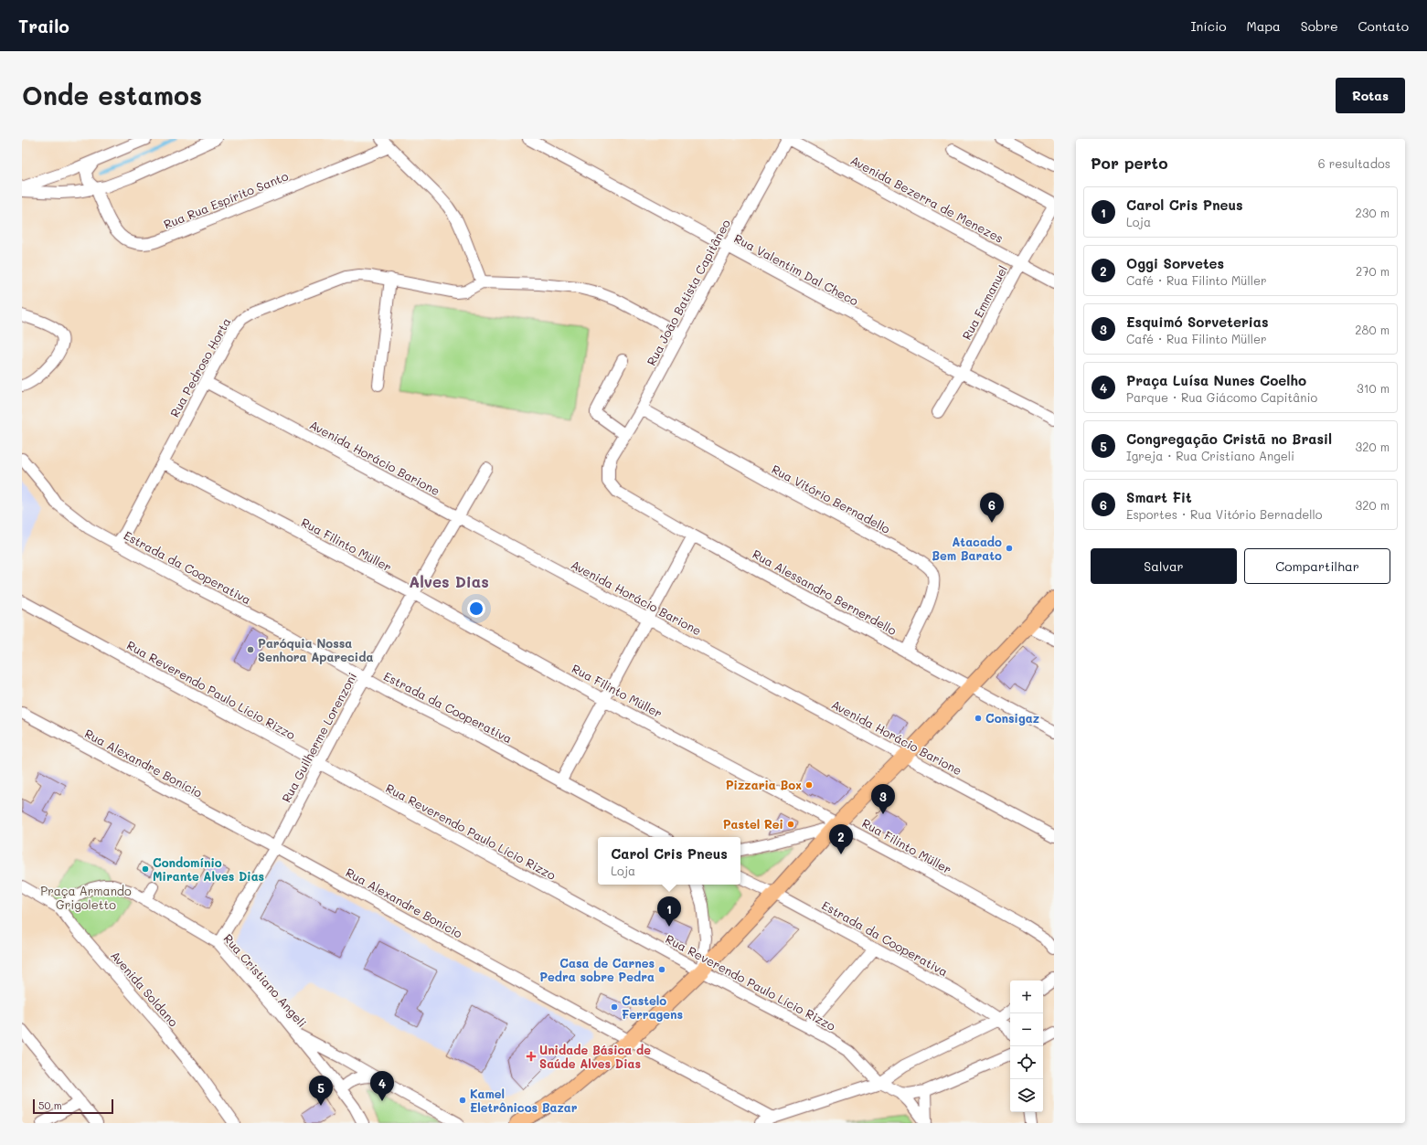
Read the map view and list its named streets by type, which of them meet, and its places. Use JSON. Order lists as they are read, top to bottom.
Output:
{
  "streets": {
    "street": [
      "Avenida Bezerra de Menezes",
      "Rua Rua Espírito Santo",
      "Rua Valentim Dal Checo",
      "Rua João Batista Capitâneo",
      "Rua Emmanuel",
      "Rua Pedroso Horta",
      "Avenida Horácio Barione",
      "Rua Vitório Bernadello",
      "Rua Filinto Müller",
      "Estrada da Cooperativa",
      "Rua Alessandro Bernerdello",
      "Rua Reverendo Paulo Lício Rizzo",
      "Rua Guilherme Lorenzoni",
      "Rua Alexandre Bonício",
      "Rua Cristiano Angeli",
      "Avenida Soldano"
    ]
  },
  "crossings": [
    ["Avenida Bezerra de Menezes", "Rua João Batista Capitâneo"],
    ["Avenida Bezerra de Menezes", "Rua Emmanuel"],
    ["Rua Valentim Dal Checo", "Rua João Batista Capitâneo"],
    ["Rua Valentim Dal Checo", "Rua Emmanuel"],
    ["Rua João Batista Capitâneo", "Rua Vitório Bernadello"],
    ["Rua João Batista Capitâneo", "Rua Alessandro Bernerdello"],
    ["Rua Pedroso Horta", "Avenida Horácio Barione"],
    ["Rua Pedroso Horta", "Rua Filinto Müller"],
    ["Rua Pedroso Horta", "Estrada da Cooperativa"],
    ["Avenida Horácio Barione", "Rua Guilherme Lorenzoni"],
    ["Rua Vitório Bernadello", "Rua Alessandro Bernerdello"],
    ["Rua Filinto Müller", "Rua Guilherme Lorenzoni"],
    ["Estrada da Cooperativa", "Rua Guilherme Lorenzoni"],
    ["Rua Reverendo Paulo Lício Rizzo", "Rua Guilherme Lorenzoni"],
    ["Rua Guilherme Lorenzoni", "Rua Alexandre Bonício"],
    ["Rua Guilherme Lorenzoni", "Rua Cristiano Angeli"],
    ["Rua Cristiano Angeli", "Avenida Soldano"]
  ],
  "districts": ["Alves Dias"],
  "parks": ["Praça Armando Grigoletto"],
  "places": {
    "other": [
      "Atacado Bem Barato",
      "Paróquia Nossa Senhora Aparecida",
      "Consigaz",
      "Pizzaria Box",
      "Pastel Rei",
      "Condomínio Mirante Alves Dias",
      "Casa de Carnes Pedra sobre Pedra",
      "Castelo Ferragens",
      "Kamel Eletrônicos Bazar"
    ],
    "health": ["Unidade Básica de Saúde Alves Dias"]
  },
  "scale_bar": "50 m",
  "page": {
    "header": "Trailo",
    "nav": [
      "Início",
      "Mapa",
      "Sobre",
      "Contato"
    ],
    "buttons": [
      "Rotas",
      ["Salvar", "Compartilhar"]
    ],
    "title": "Onde estamos",
    "heading": ["Por perto", "6 resultados"],
    "list": [
      {
        "mark": "1",
        "name": "Carol Cris Pneus",
        "note": "Loja",
        "value": "230 m"
      },
      {
        "mark": "2",
        "name": "Oggi Sorvetes",
        "note": "Café · Rua Filinto Müller",
        "value": "270 m"
      },
      {
        "mark": "3",
        "name": "Esquimó Sorveterias",
        "note": "Café · Rua Filinto Müller",
        "value": "280 m"
      },
      {
        "mark": "4",
        "name": "Praça Luísa Nunes Coelho",
        "note": "Parque · Rua Giácomo Capitânio",
        "value": "310 m"
      },
      {
        "mark": "5",
        "name": "Congregação Cristã no Brasil",
        "note": "Igreja · Rua Cristiano Angeli",
        "value": "320 m"
      },
      {
        "mark": "6",
        "name": "Smart Fit",
        "note": "Esportes · Rua Vitório Bernadello",
        "value": "320 m"
      }
    ],
    "pins": [
      "6",
      "3",
      "2",
      "1",
      "4",
      "5"
    ],
    "popup": ["Carol Cris Pneus", "Loja"],
    "map_buttons": ["+", "−"],
    "scale": "50 m"
  }
}
